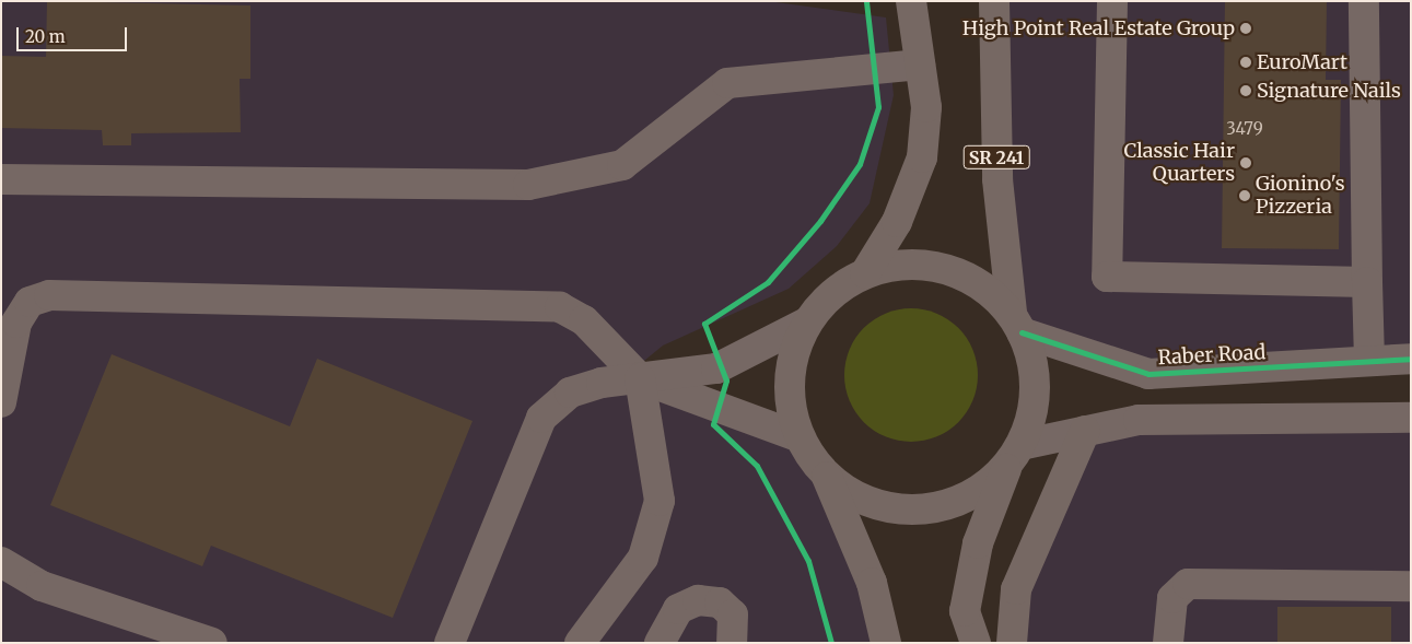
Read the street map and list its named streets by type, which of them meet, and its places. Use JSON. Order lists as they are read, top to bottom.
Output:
{
  "streets": {
    "main road": ["SR 241"],
    "street": ["Raber Road"]
  },
  "crossings": [
    ["SR 241", "Raber Road"]
  ],
  "places": [
    "High Point Real Estate Group",
    "EuroMart",
    "Signature Nails",
    "Classic Hair Quarters",
    "Gionino's Pizzeria"
  ],
  "house_numbers": ["3479"],
  "scale_bar": "20 m"
}
